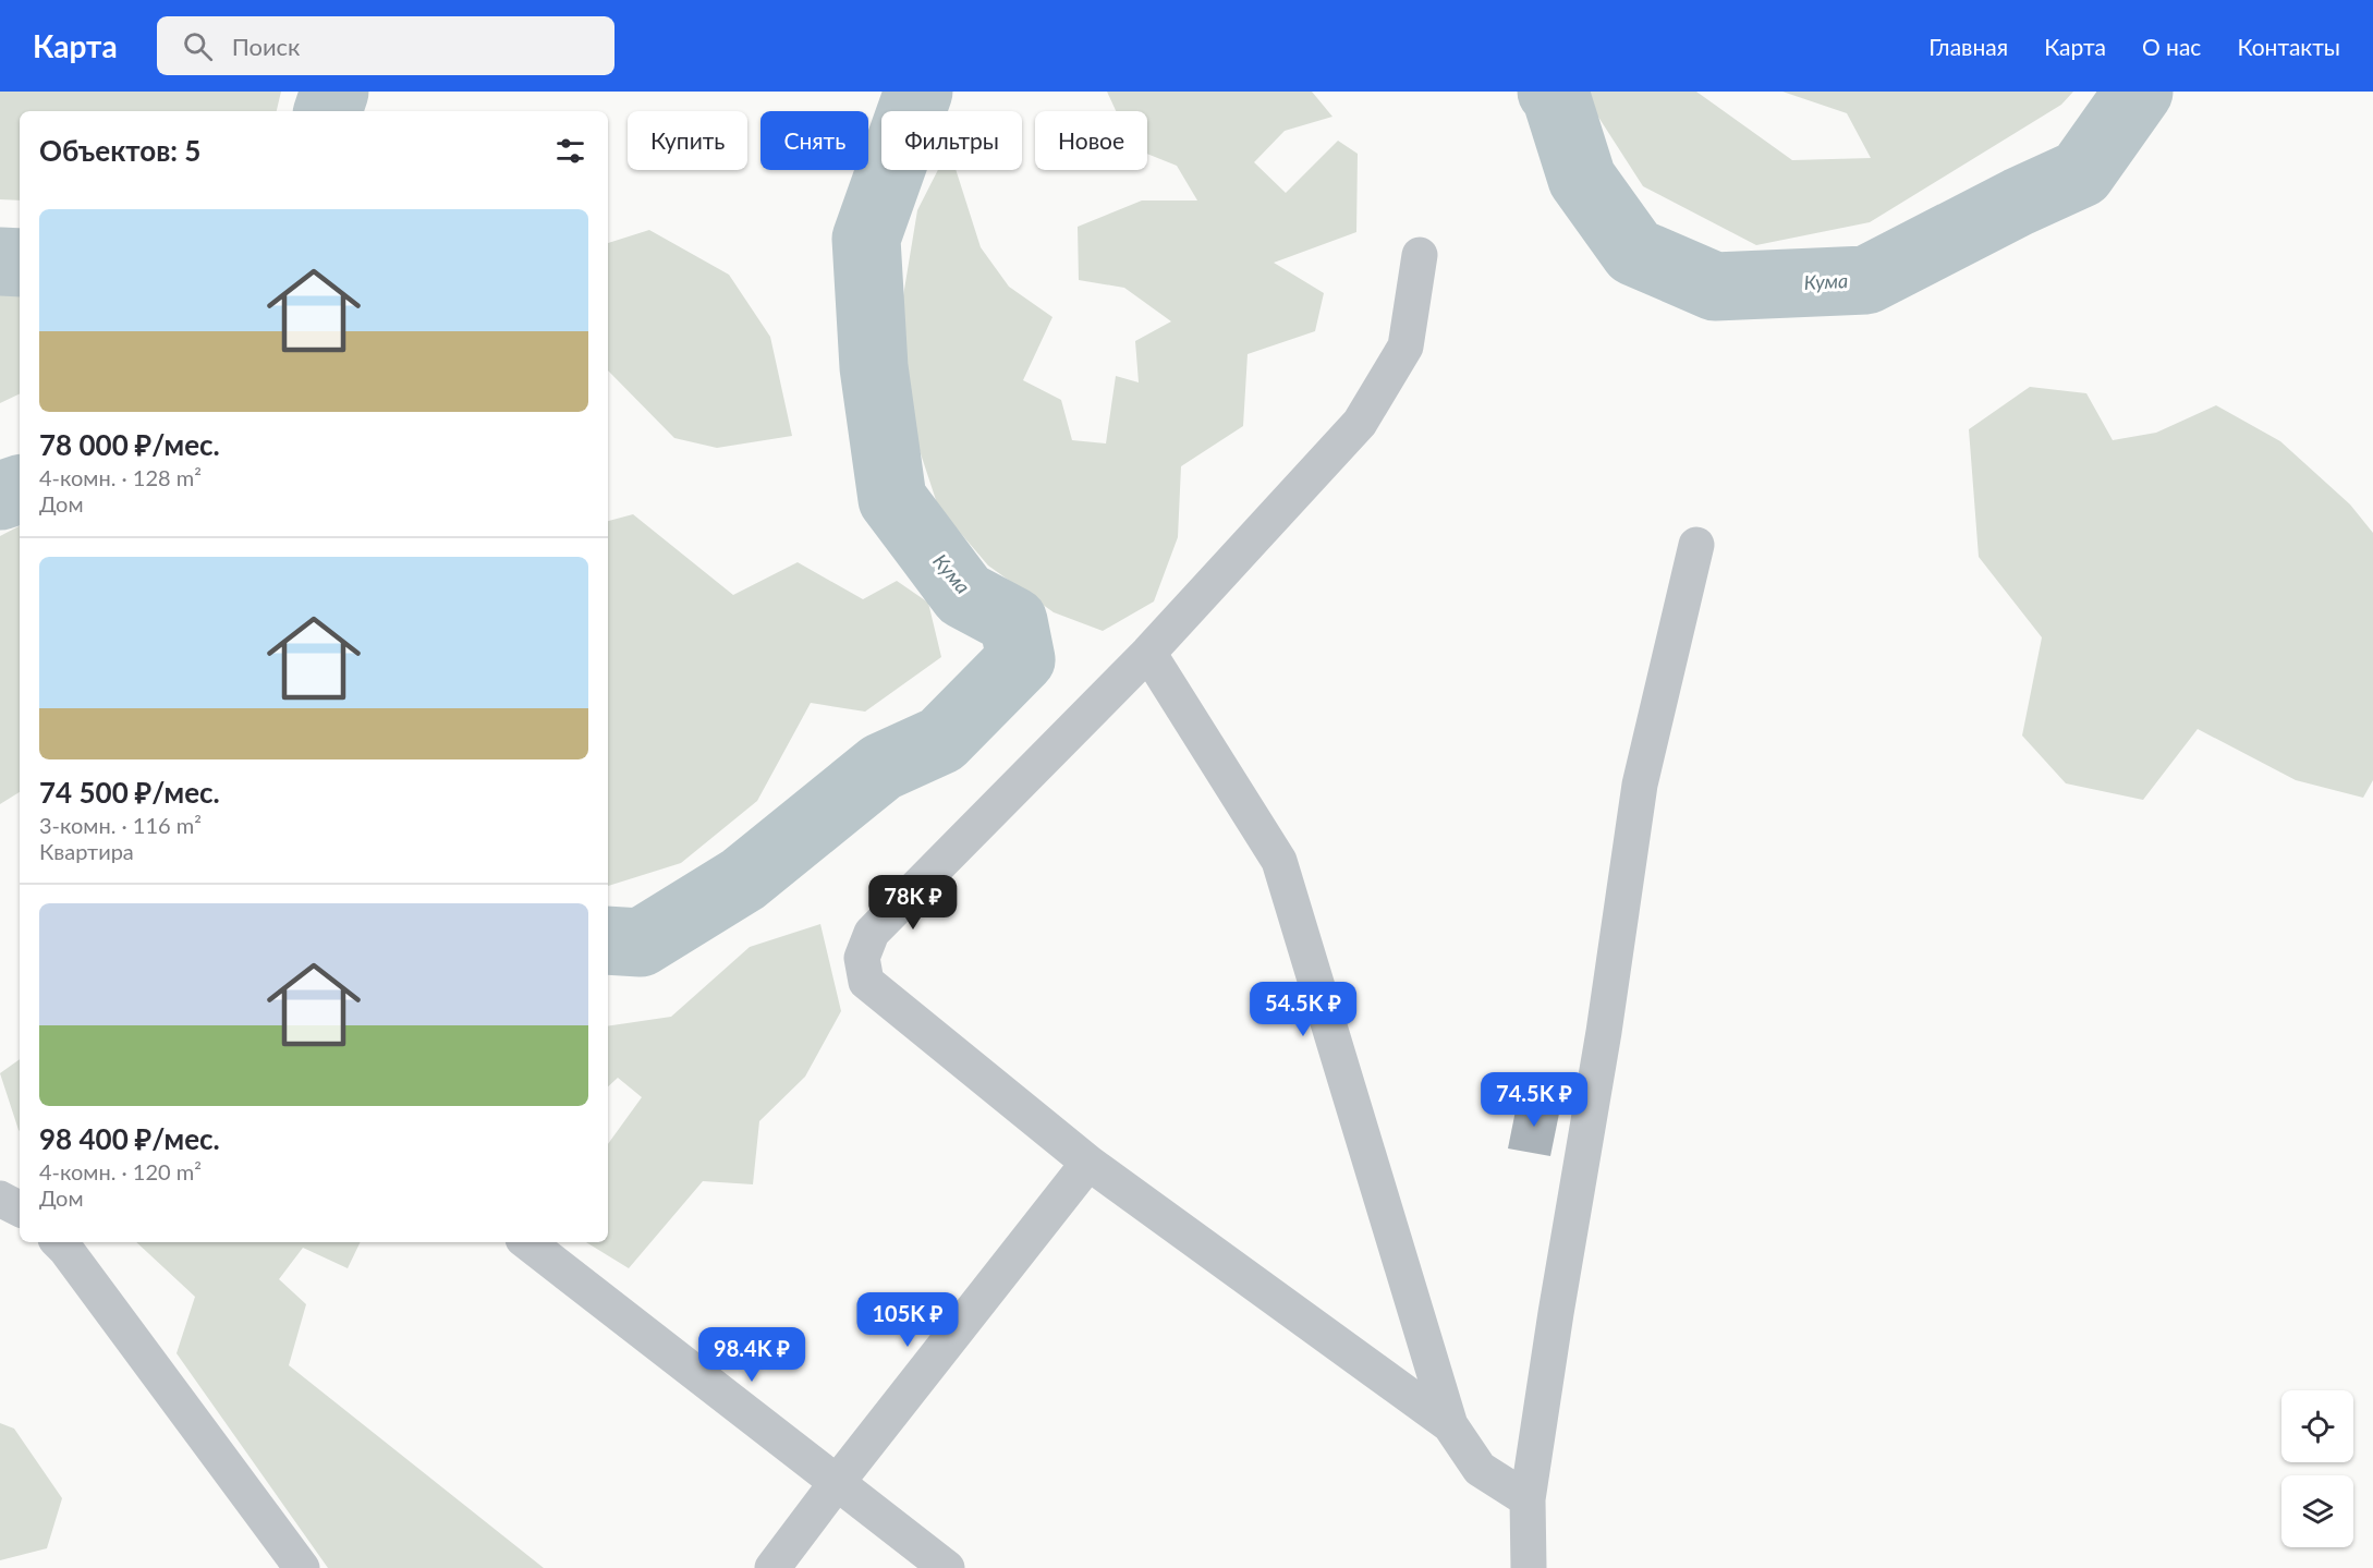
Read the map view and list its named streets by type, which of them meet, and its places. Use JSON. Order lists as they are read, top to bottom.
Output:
{
  "water": ["Кума"],
  "page": {
    "header": "Карта",
    "search": "Поиск",
    "nav": [
      "Главная",
      "Карта",
      "О нас",
      "Контакты"
    ],
    "chip": [
      "Купить",
      "Снять",
      "Фильтры",
      "Новое"
    ],
    "heading": "Объектов: 5",
    "list": [
      {
        "name": "78 000 ₽/мес.",
        "note": "4-комн. · 128 m² · Дом"
      },
      {
        "name": "74 500 ₽/мес.",
        "note": "3-комн. · 116 m² · Квартира"
      },
      {
        "name": "98 400 ₽/мес.",
        "note": "4-комн. · 120 m² · Дом"
      }
    ],
    "price": [
      "78K ₽",
      "54.5K ₽",
      "74.5K ₽",
      "105K ₽",
      "98.4K ₽"
    ]
  }
}
